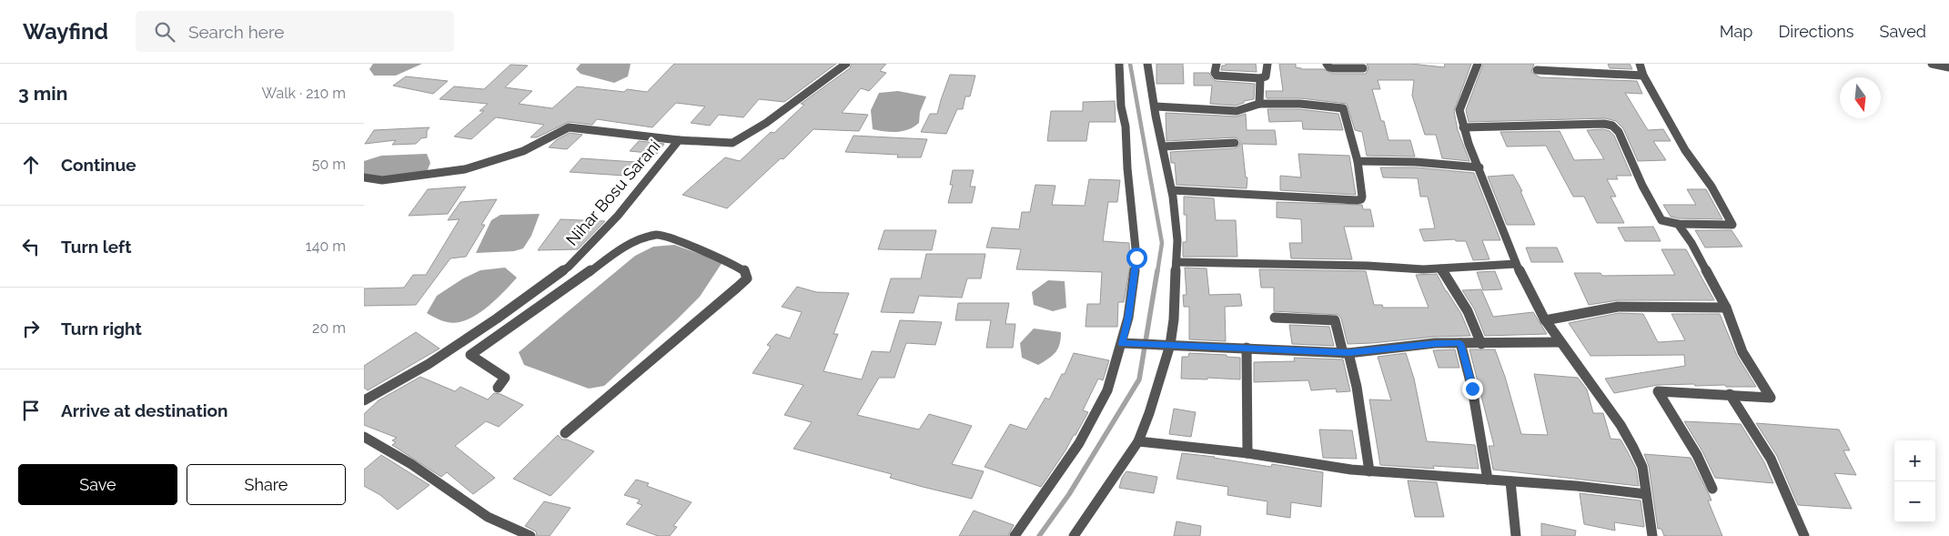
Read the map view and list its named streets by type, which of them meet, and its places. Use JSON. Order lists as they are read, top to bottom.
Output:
{
  "streets": {
    "street": ["Nihar Bosu Sarani"]
  },
  "north": "bottom",
  "page": {
    "header": "Wayfind",
    "search": "Search here",
    "nav": ["Map", "Directions", "Saved"],
    "heading": ["3 min", "Walk · 210 m"],
    "list": [
      ["Continue", "50 m"],
      ["Turn left", "140 m"],
      ["Turn right", "20 m"],
      "Arrive at destination"
    ],
    "map_buttons": ["+", "−"],
    "buttons": ["Save", "Share"]
  }
}
